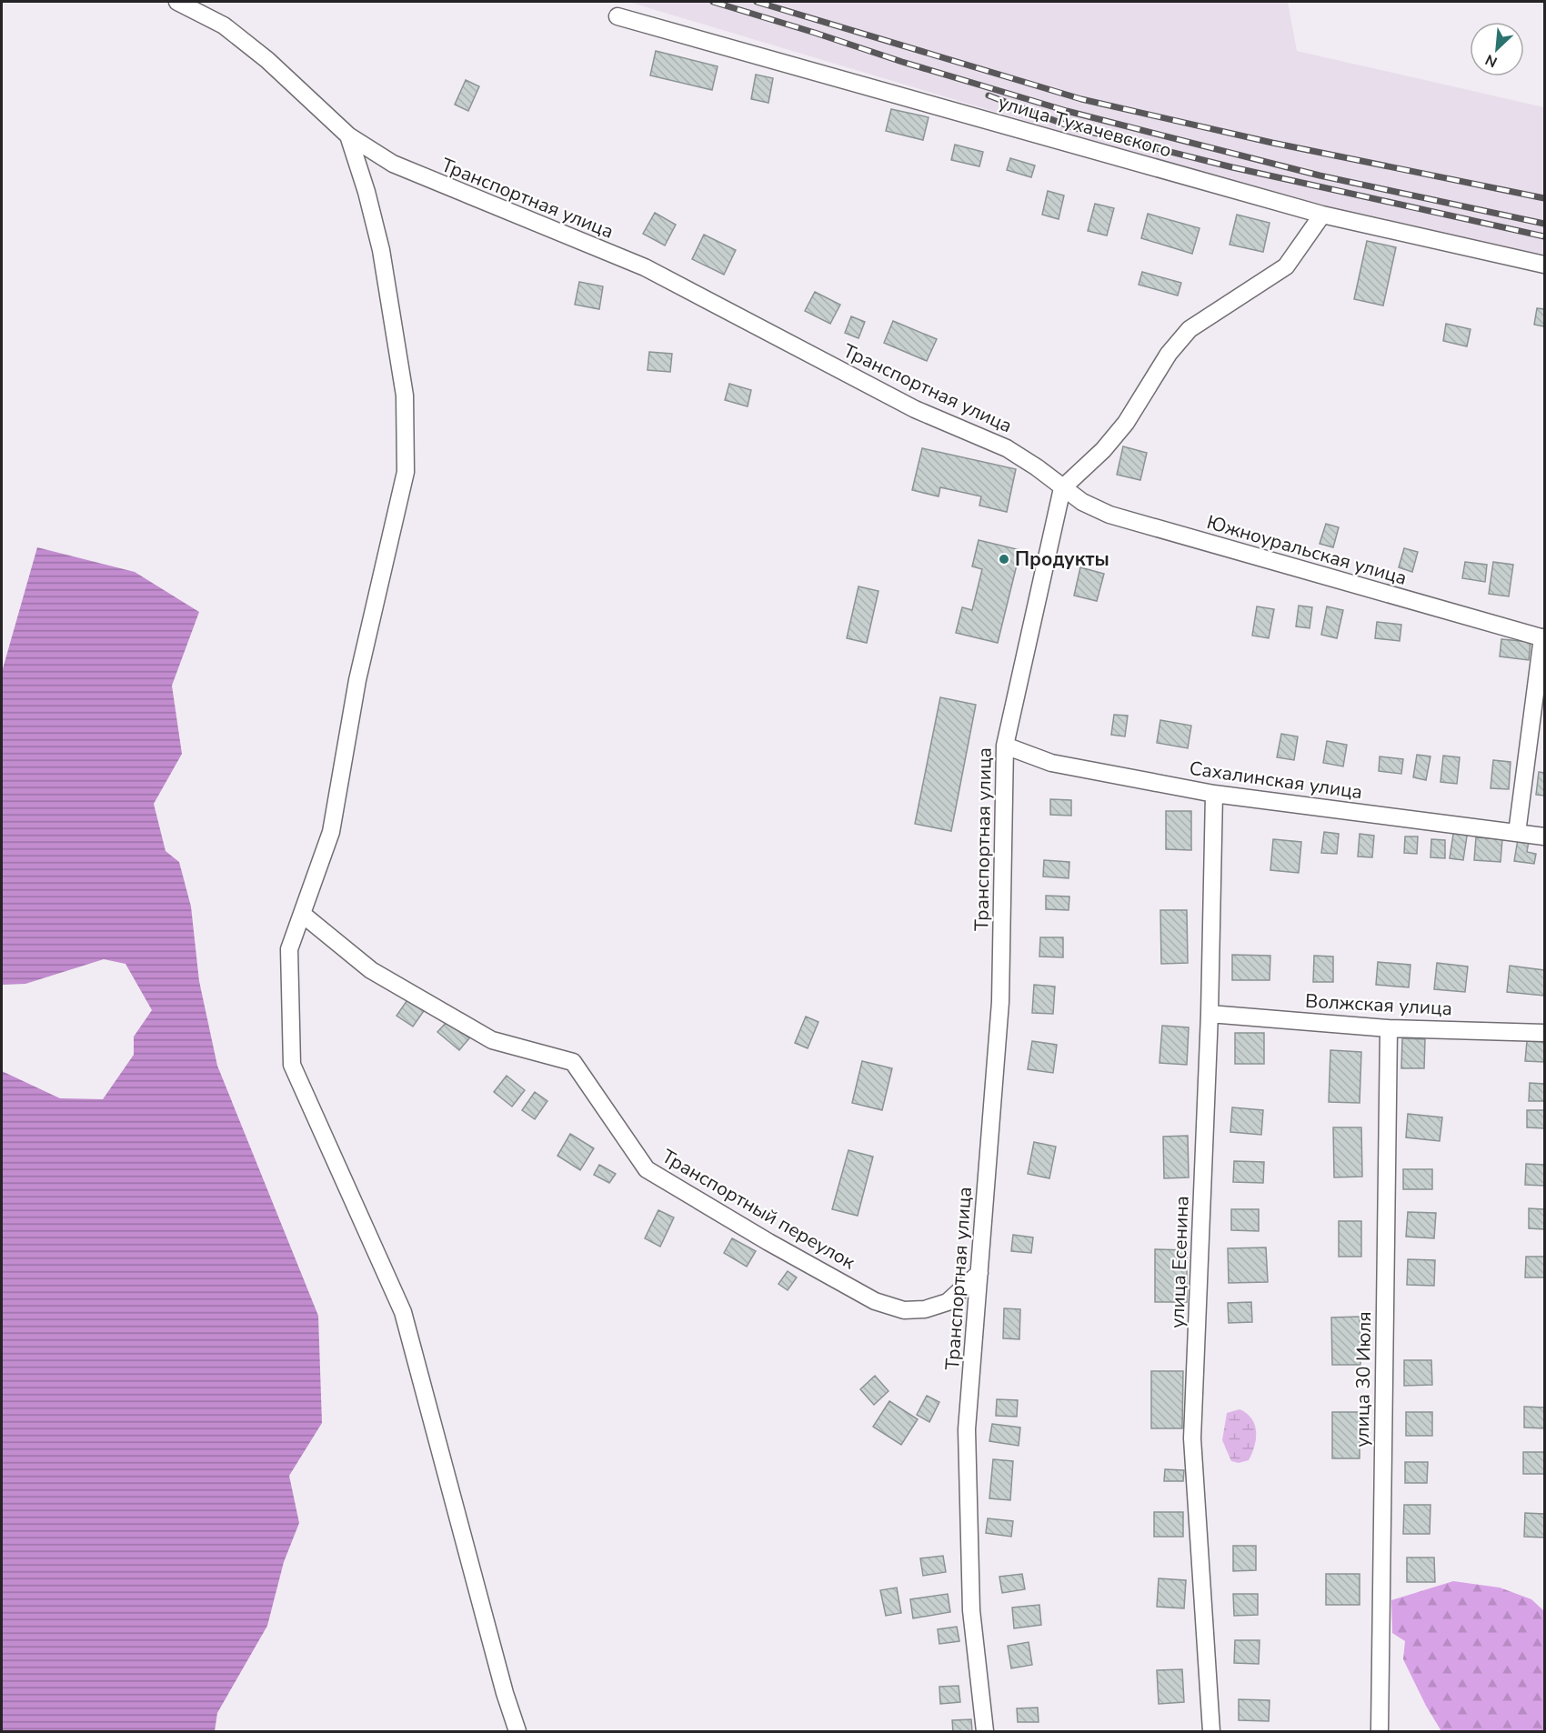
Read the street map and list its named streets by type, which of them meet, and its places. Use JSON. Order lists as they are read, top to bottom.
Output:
{
  "streets": {
    "street": [
      "улица Тухачевского",
      "Транспортная улица",
      "Южноуральская улица",
      "Сахалинская улица",
      "Волжская улица",
      "Транспортный переулок",
      "улица Есенина",
      "улица 30 Июля"
    ]
  },
  "crossings": [
    ["Транспортная улица", "Южноуральская улица"],
    ["Транспортная улица", "Сахалинская улица"],
    ["Транспортная улица", "Транспортный переулок"],
    ["Сахалинская улица", "улица Есенина"],
    ["Волжская улица", "улица Есенина"],
    ["Волжская улица", "улица 30 Июля"]
  ],
  "places": ["Продукты"],
  "north": "bottom left"
}
